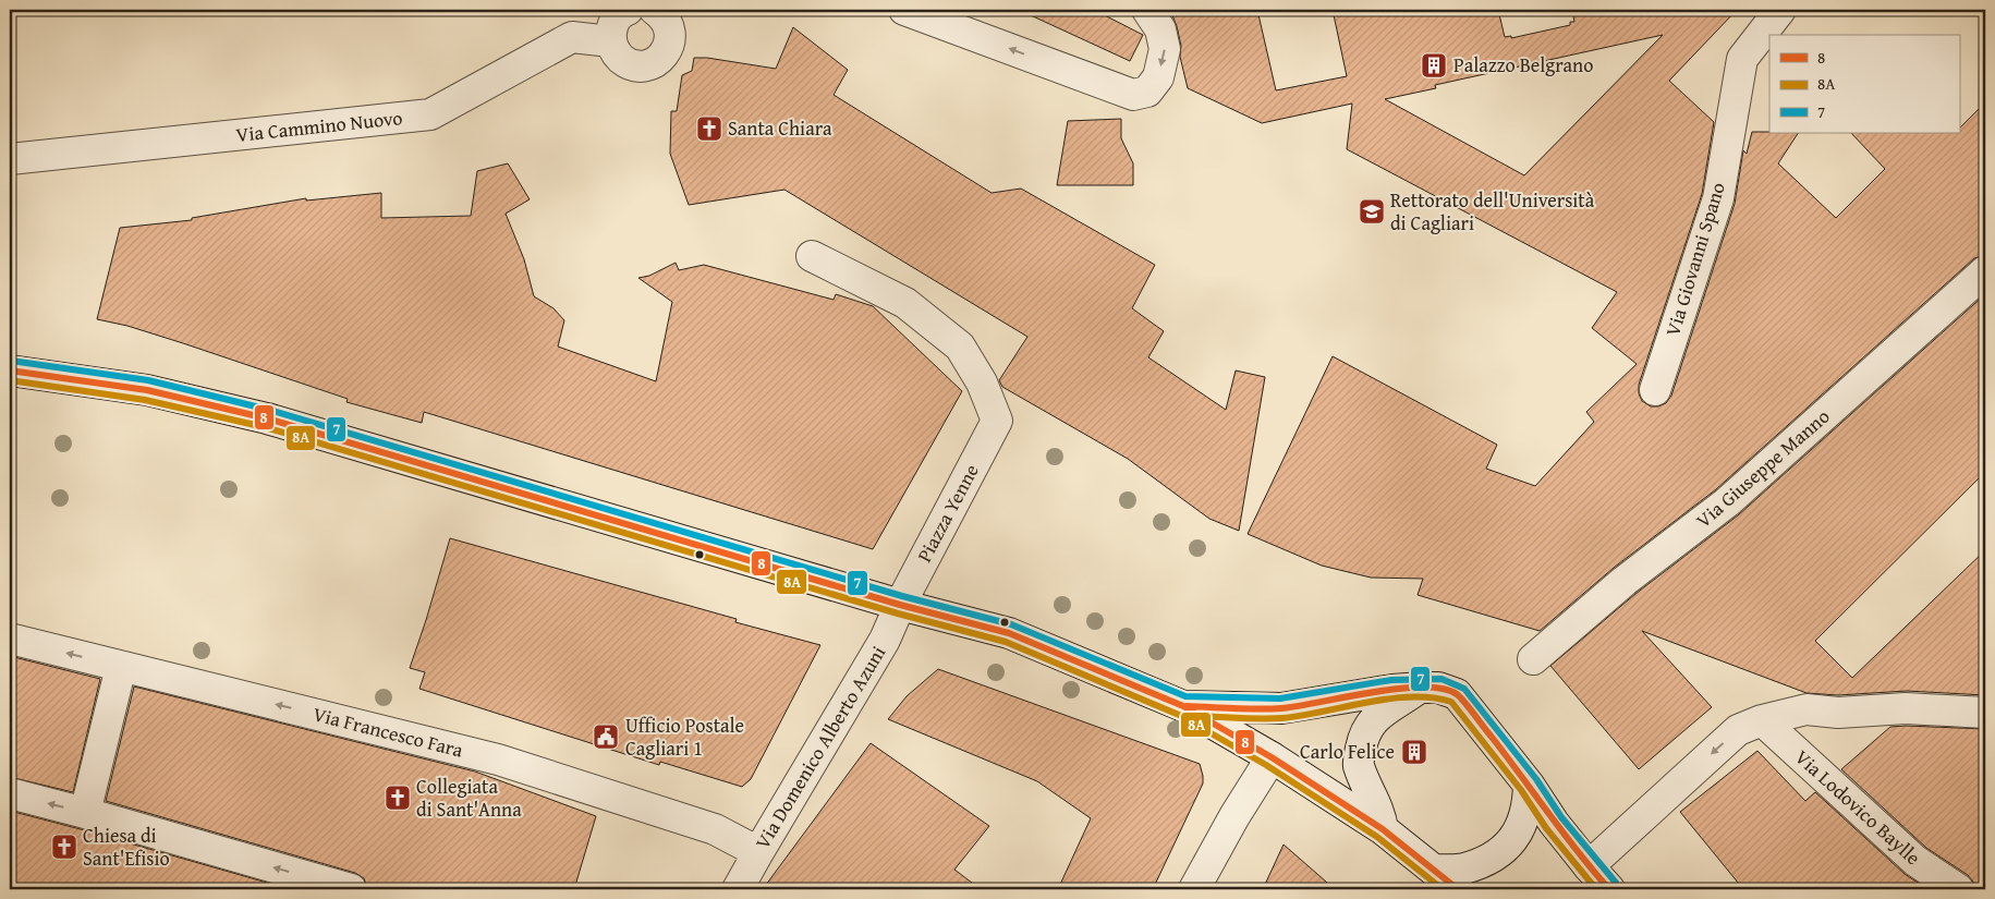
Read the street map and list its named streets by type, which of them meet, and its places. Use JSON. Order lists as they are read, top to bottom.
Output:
{
  "streets": {
    "street": [
      "Via Cammino Nuovo",
      "Via Giovanni Spano",
      "Via Giuseppe Manno",
      "Piazza Yenne",
      "Via Francesco Fara",
      "Via Domenico Alberto Azuni",
      "Via Lodovico Baylle"
    ]
  },
  "crossings": [
    ["Piazza Yenne", "Via Domenico Alberto Azuni"],
    ["Via Francesco Fara", "Via Domenico Alberto Azuni"]
  ],
  "places": {
    "building": ["Palazzo Belgrano", "Carlo Felice"],
    "church": ["Santa Chiara", "Collegiata di Sant'Anna", "Chiesa di Sant'Efisio"],
    "school or university": ["Rettorato dell'Università di Cagliari"],
    "public building": ["Ufficio Postale Cagliari 1"]
  },
  "lines": ["transit line 7", "transit line 8", "transit line 8A"],
  "legend": ["8", "8A", "7"]
}
